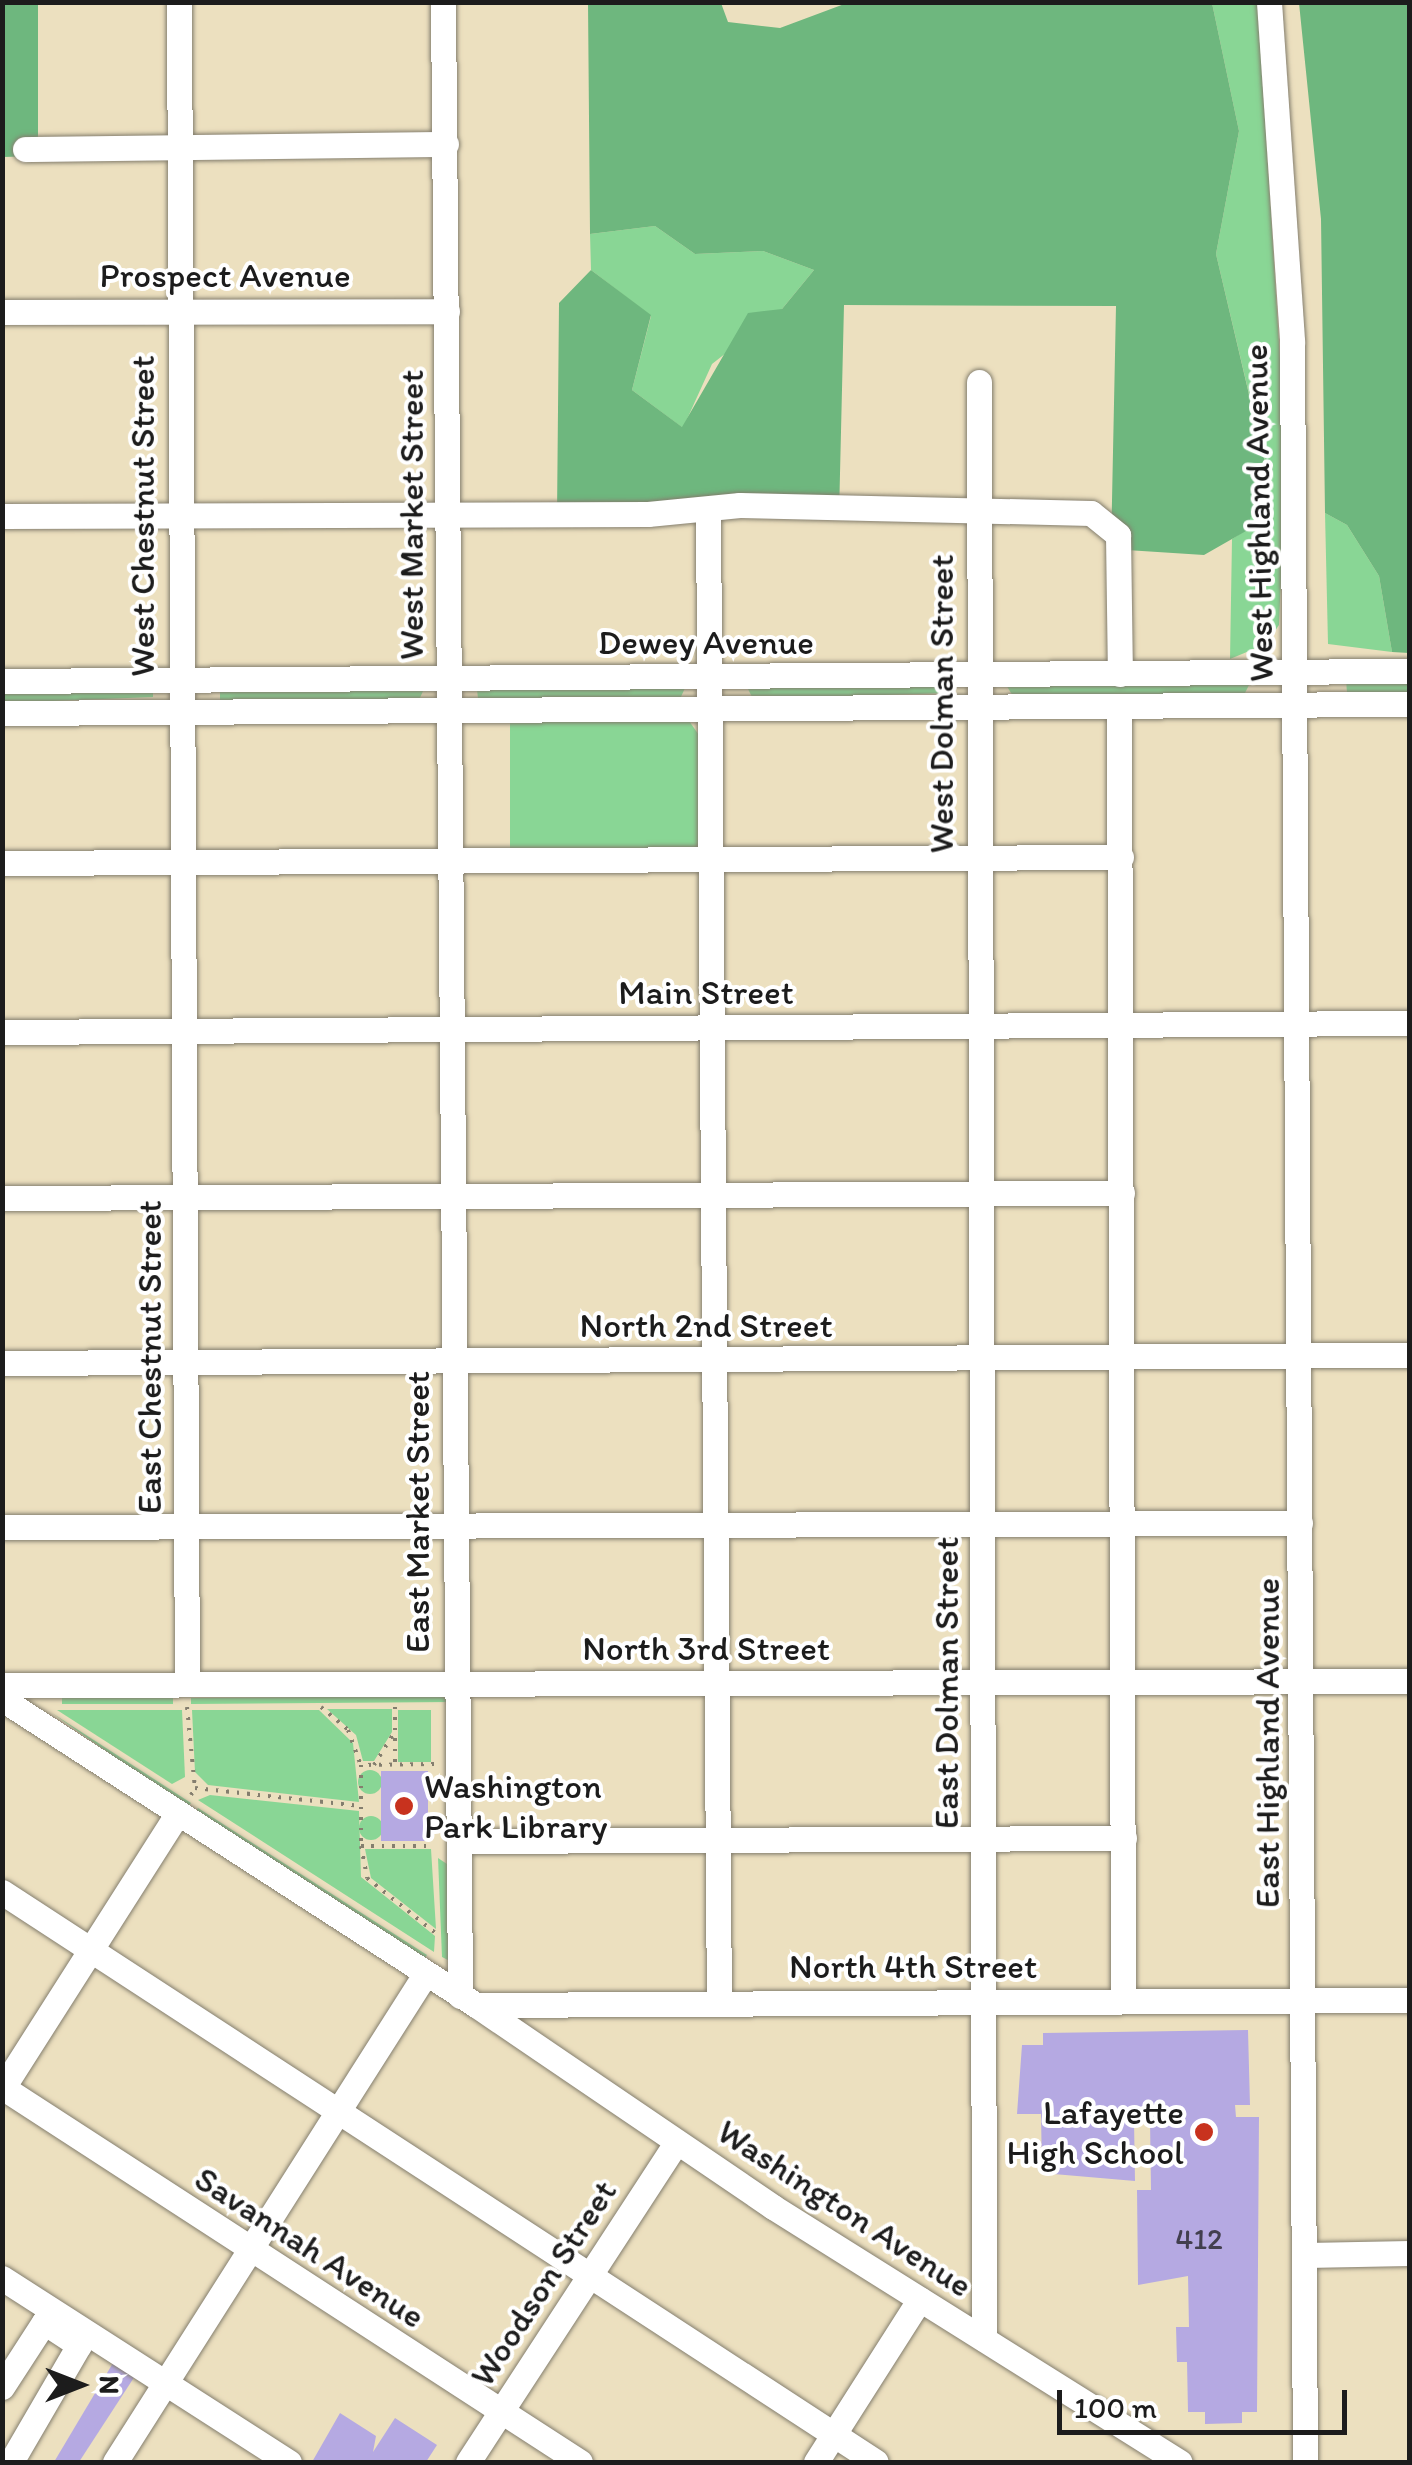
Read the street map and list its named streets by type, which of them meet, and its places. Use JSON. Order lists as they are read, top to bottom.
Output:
{
  "streets": {
    "street": [
      "Prospect Avenue",
      "West Highland Avenue",
      "West Market Street",
      "West Chestnut Street",
      "Dewey Avenue",
      "West Dolman Street",
      "Main Street",
      "North 2nd Street",
      "East Chestnut Street",
      "East Market Street",
      "North 3rd Street",
      "East Dolman Street",
      "East Highland Avenue",
      "North 4th Street",
      "Washington Avenue",
      "Savannah Avenue",
      "Woodson Street"
    ]
  },
  "crossings": [
    ["Prospect Avenue", "West Market Street"],
    ["Prospect Avenue", "West Chestnut Street"],
    ["West Highland Avenue", "Dewey Avenue"],
    ["West Highland Avenue", "Main Street"],
    ["West Highland Avenue", "East Highland Avenue"],
    ["West Market Street", "Dewey Avenue"],
    ["West Market Street", "Main Street"],
    ["West Market Street", "East Market Street"],
    ["West Chestnut Street", "Dewey Avenue"],
    ["West Chestnut Street", "Main Street"],
    ["West Chestnut Street", "East Chestnut Street"],
    ["Dewey Avenue", "West Dolman Street"],
    ["West Dolman Street", "Main Street"],
    ["West Dolman Street", "East Dolman Street"],
    ["Main Street", "East Chestnut Street"],
    ["Main Street", "East Market Street"],
    ["Main Street", "East Dolman Street"],
    ["Main Street", "East Highland Avenue"],
    ["North 2nd Street", "East Chestnut Street"],
    ["North 2nd Street", "East Market Street"],
    ["North 2nd Street", "East Dolman Street"],
    ["North 2nd Street", "East Highland Avenue"],
    ["East Chestnut Street", "North 3rd Street"],
    ["East Market Street", "North 3rd Street"],
    ["East Market Street", "North 4th Street"],
    ["East Market Street", "Washington Avenue"],
    ["North 3rd Street", "East Dolman Street"],
    ["North 3rd Street", "East Highland Avenue"],
    ["East Dolman Street", "North 4th Street"],
    ["East Dolman Street", "Washington Avenue"],
    ["East Highland Avenue", "North 4th Street"],
    ["North 4th Street", "Washington Avenue"],
    ["Washington Avenue", "Woodson Street"],
    ["Savannah Avenue", "Woodson Street"]
  ],
  "places": ["Washington Park Library", "Lafayette High School"],
  "house_numbers": ["412"],
  "scale_bar": "100 m",
  "north": "right"
}
